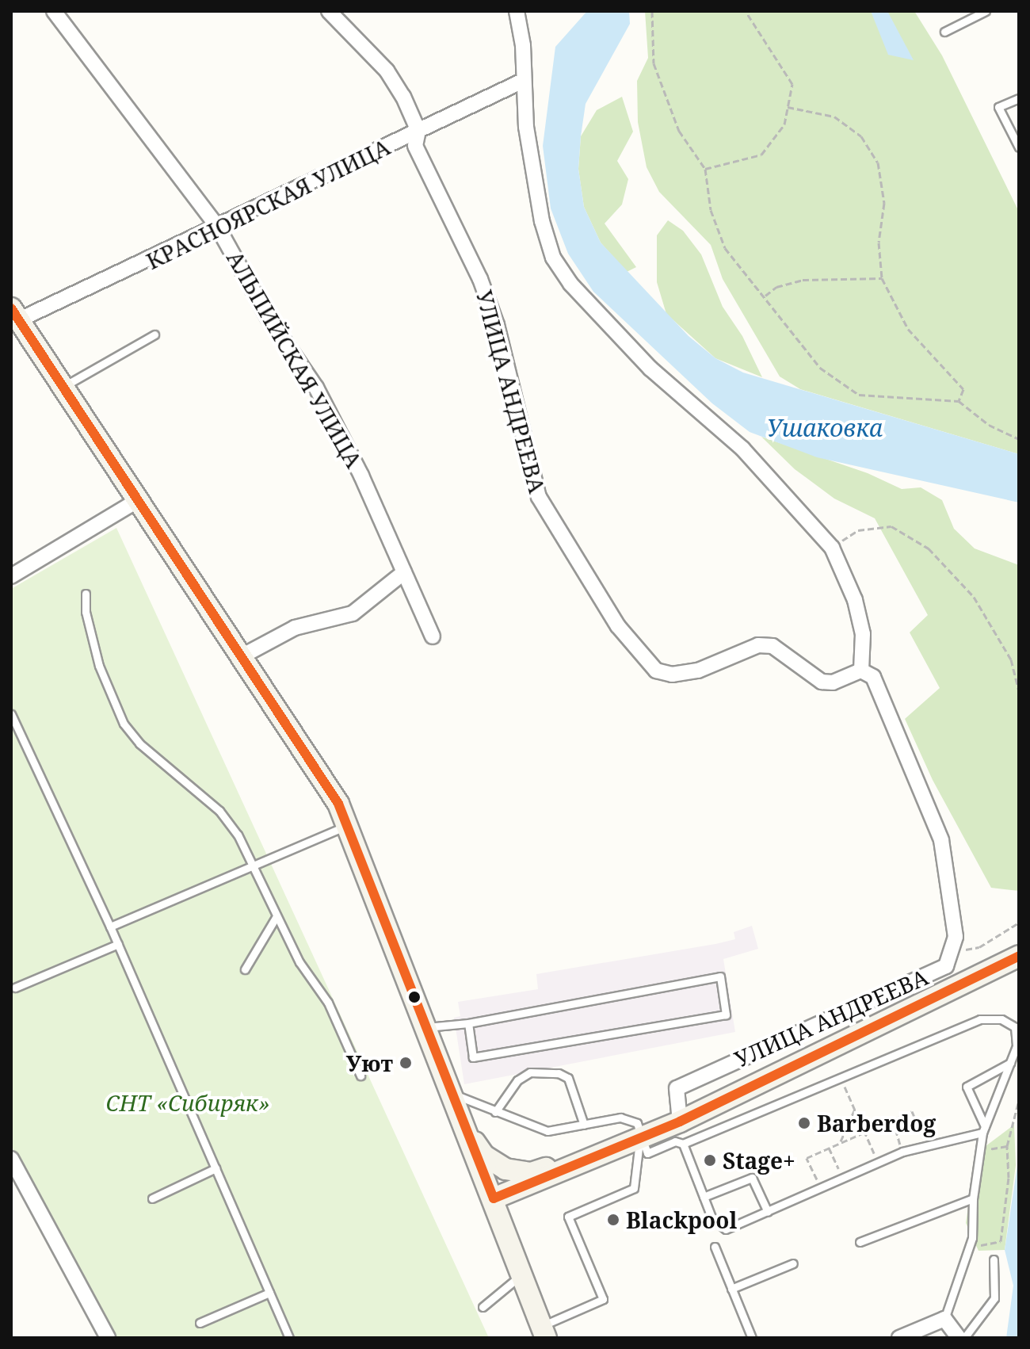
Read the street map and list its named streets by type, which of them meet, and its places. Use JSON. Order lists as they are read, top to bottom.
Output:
{
  "streets": {
    "street": ["КРАСНОЯРСКАЯ УЛИЦА", "АЛЬПИЙСКАЯ УЛИЦА", "УЛИЦА АНДРЕЕВА"]
  },
  "crossings": [
    ["КРАСНОЯРСКАЯ УЛИЦА", "АЛЬПИЙСКАЯ УЛИЦА"],
    ["КРАСНОЯРСКАЯ УЛИЦА", "УЛИЦА АНДРЕЕВА"]
  ],
  "water": ["Ушаковка"],
  "parks": ["СНТ «Сибиряк»"],
  "places": [
    "Уют",
    "Barberdog",
    "Stage+",
    "Blackpool"
  ]
}
